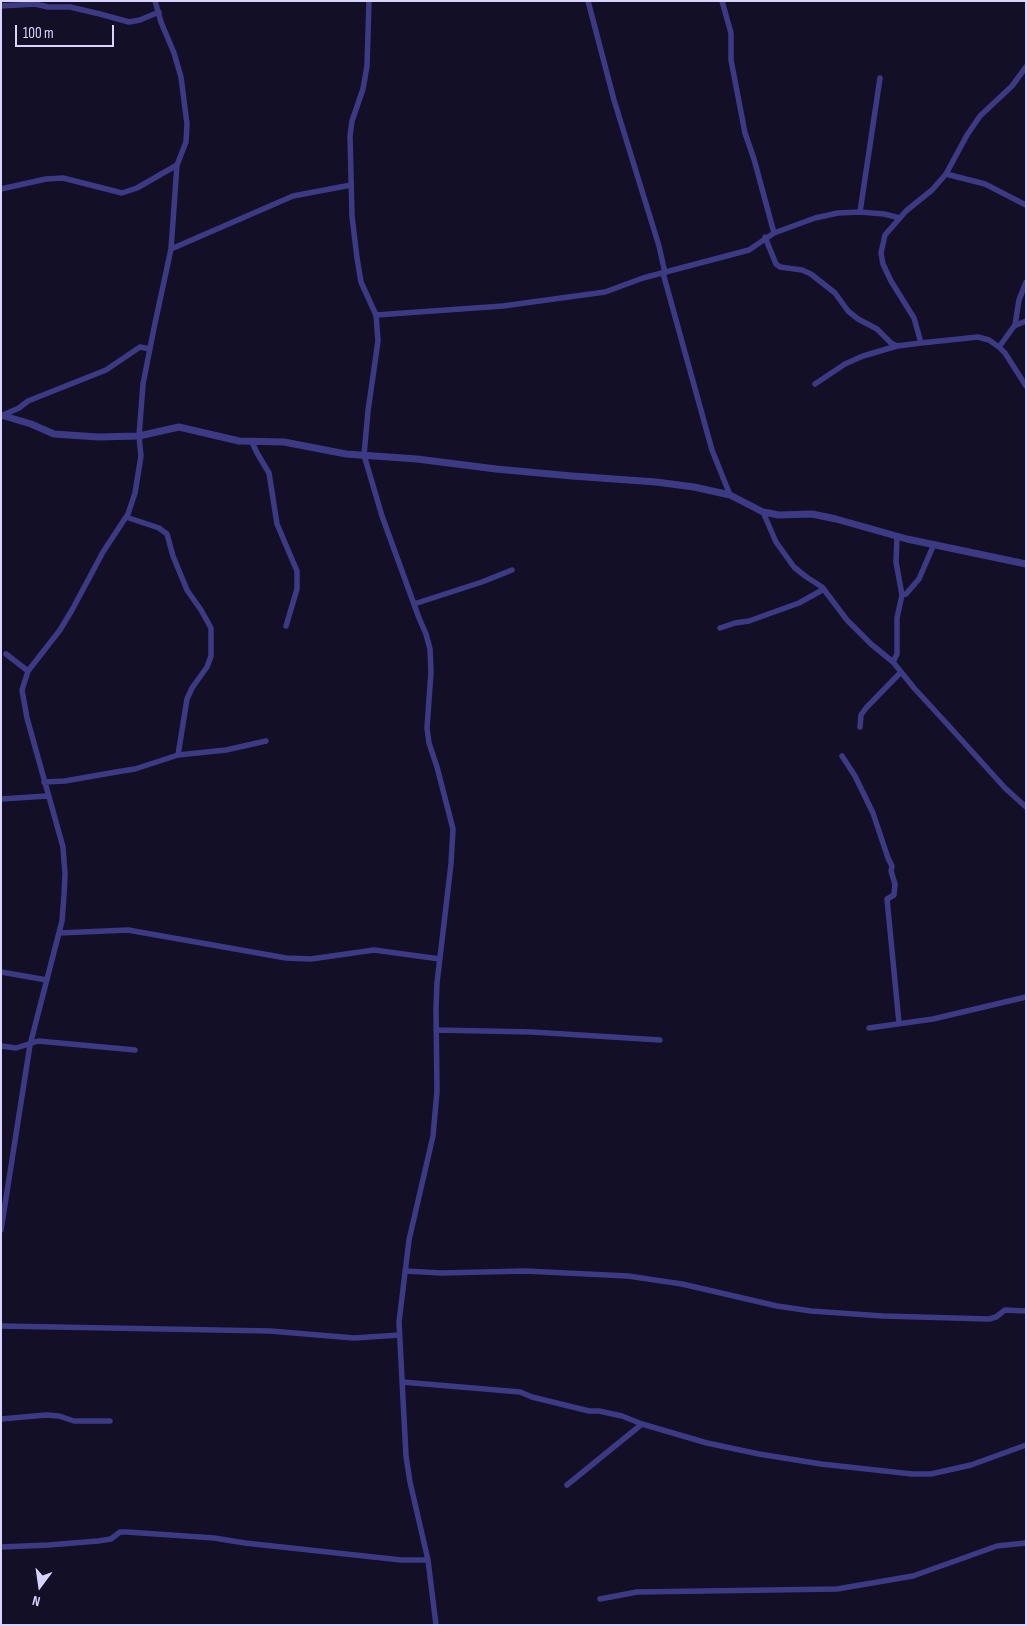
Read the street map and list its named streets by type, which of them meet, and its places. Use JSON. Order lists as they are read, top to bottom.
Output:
{
  "scale_bar": "100 m",
  "north": "bottom"
}
